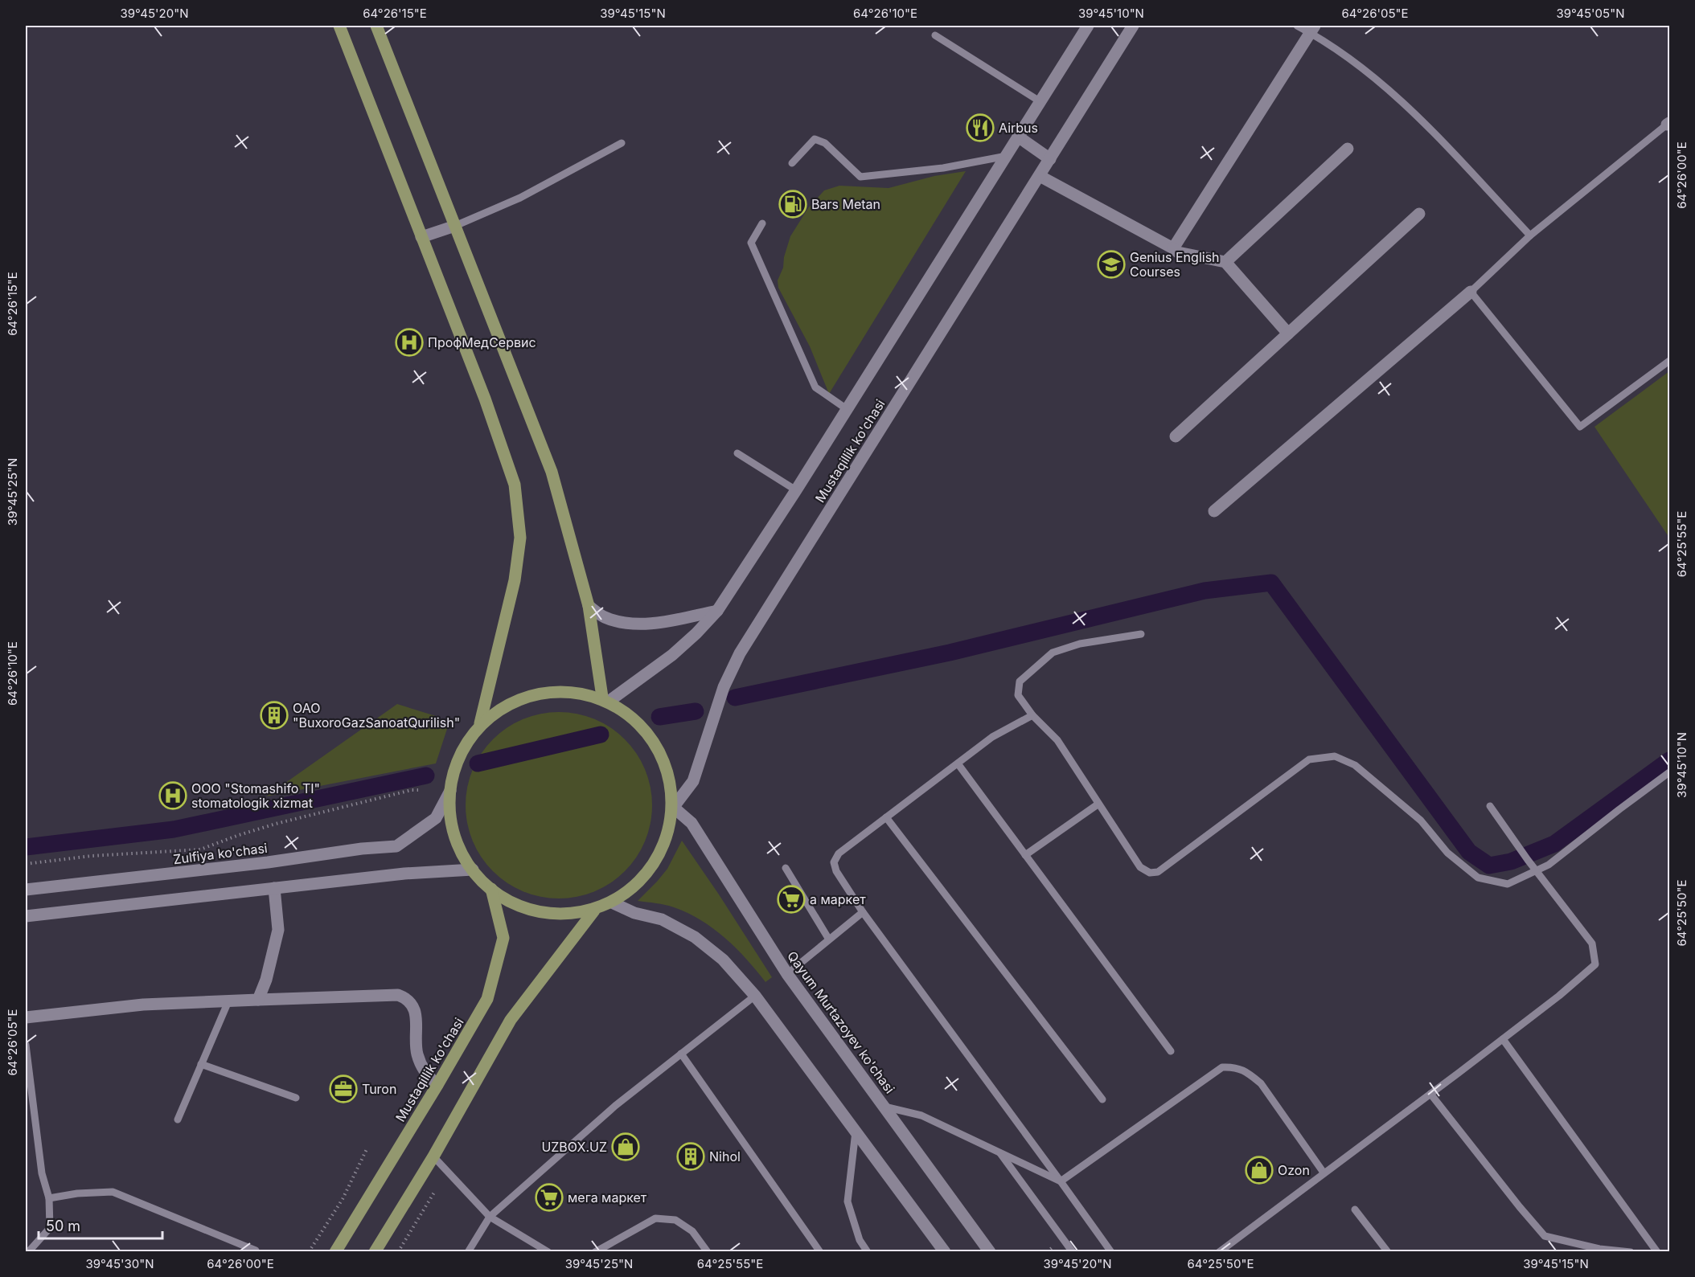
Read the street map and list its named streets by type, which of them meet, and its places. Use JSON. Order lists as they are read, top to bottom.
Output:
{
  "streets": {
    "main road": ["Mustaqillik ko'chasi"],
    "street": ["Zulfiya ko'chasi", "Qayum Murtazoyev ko'chasi"]
  },
  "crossings": [
    ["Mustaqillik ko'chasi", "Qayum Murtazoyev ko'chasi"]
  ],
  "places": {
    "restaurant": ["Airbus"],
    "fuel station": ["Bars Metan"],
    "school or university": ["Genius English Courses"],
    "hospital": ["ПрофМедСервис", "OOO \"Stomashifo TI\" stomatologik xizmat"],
    "building": ["ОАО \"BuxoroGazSanoatQurilish\"", "Nihol"],
    "supermarket": ["а маркет", "мега маркет"],
    "office": ["Turon"],
    "shop": ["UZBOX.UZ", "Ozon"]
  },
  "scale_bar": "50 m",
  "coordinates": [
    "39°45'20\"N",
    "64°26'15\"E",
    "39°45'15\"N",
    "64°26'10\"E",
    "39°45'10\"N",
    "64°26'05\"E",
    "39°45'05\"N",
    "64°26'00\"E",
    "39°45'25\"N",
    "64°25'55\"E",
    "64°25'50\"E",
    "39°45'30\"N"
  ]
}
